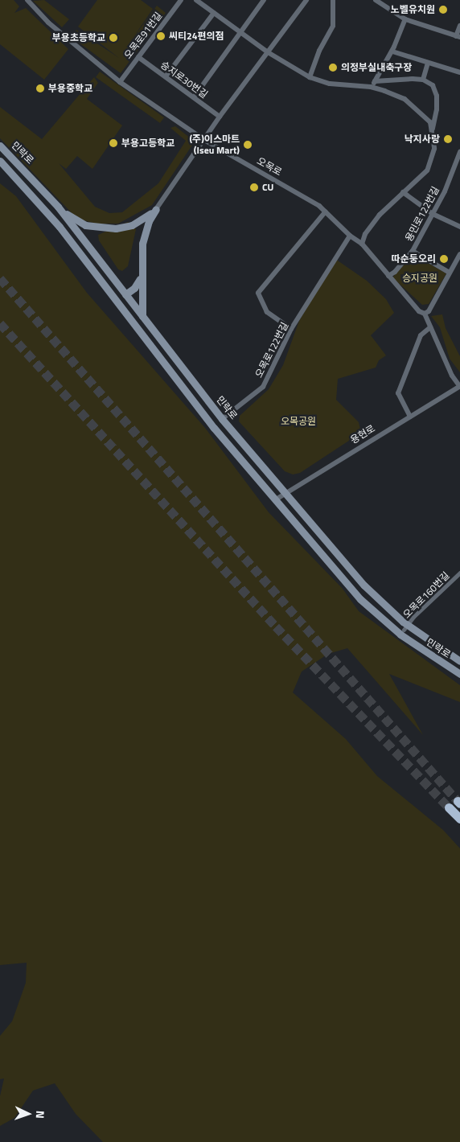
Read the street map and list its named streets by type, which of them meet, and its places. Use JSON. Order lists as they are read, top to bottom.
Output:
{
  "streets": {
    "main road": ["민락로"],
    "street": [
      "오목로91번길",
      "승지로30번길",
      "오목로",
      "용민로122번길",
      "오목로122번길",
      "용현로",
      "오목로160번길"
    ]
  },
  "crossings": [
    ["오목로91번길", "승지로30번길"],
    ["오목로91번길", "오목로"],
    ["민락로", "오목로122번길"],
    ["민락로", "용현로"],
    ["오목로", "용민로122번길"],
    ["오목로", "오목로122번길"],
    ["오목로", "용현로"]
  ],
  "parks": ["승지공원", "오목공원"],
  "places": [
    "노벨유치원",
    "씨티24편의점",
    "부용초등학교",
    "의정부실내축구장",
    "부용중학교",
    "낙지사랑",
    "부용고등학교",
    "(주)이스마트 (Iseu Mart)",
    "CU",
    "따순둥오리"
  ],
  "north": "right"
}
